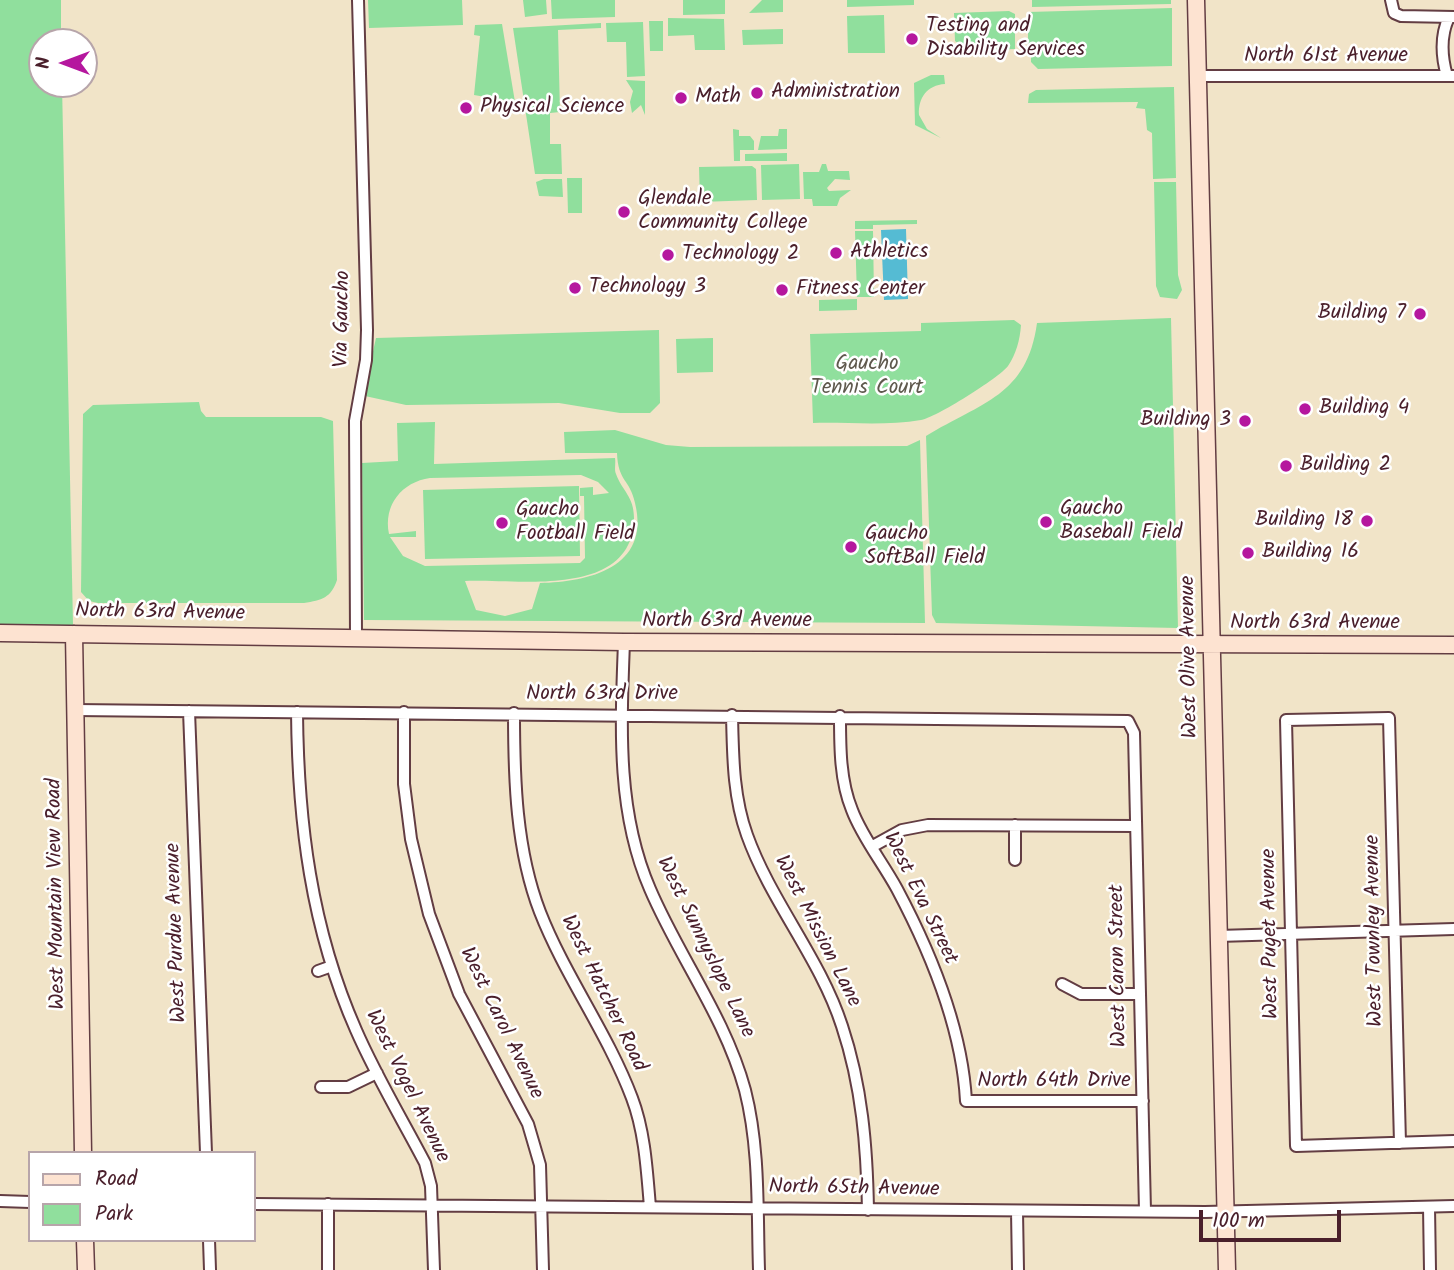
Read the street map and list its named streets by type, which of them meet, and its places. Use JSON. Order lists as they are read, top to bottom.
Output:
{
  "streets": {
    "street": [
      "North 61st Avenue",
      "Via Gaucho",
      "North 63rd Avenue",
      "West Olive Avenue",
      "North 63rd Drive",
      "West Mountain View Road",
      "West Eva Street",
      "West Townley Avenue",
      "West Mission Lane",
      "West Purdue Avenue",
      "West Puget Avenue",
      "West Sunnyslope Lane",
      "West Caron Street",
      "West Hatcher Road",
      "West Carol Avenue",
      "North 64th Drive",
      "West Vogel Avenue",
      "North 65th Avenue"
    ]
  },
  "crossings": [
    ["North 61st Avenue", "West Olive Avenue"],
    ["Via Gaucho", "North 63rd Avenue"],
    ["North 63rd Avenue", "West Olive Avenue"],
    ["North 63rd Avenue", "West Mountain View Road"],
    ["North 63rd Avenue", "West Sunnyslope Lane"],
    ["West Olive Avenue", "North 65th Avenue"],
    ["North 63rd Drive", "West Mountain View Road"],
    ["North 63rd Drive", "West Eva Street"],
    ["North 63rd Drive", "West Mission Lane"],
    ["North 63rd Drive", "West Purdue Avenue"],
    ["North 63rd Drive", "West Sunnyslope Lane"],
    ["North 63rd Drive", "West Caron Street"],
    ["North 63rd Drive", "West Hatcher Road"],
    ["North 63rd Drive", "West Carol Avenue"],
    ["North 63rd Drive", "West Vogel Avenue"],
    ["West Eva Street", "North 64th Drive"],
    ["West Townley Avenue", "West Puget Avenue"],
    ["West Mission Lane", "North 65th Avenue"],
    ["West Sunnyslope Lane", "North 65th Avenue"],
    ["West Caron Street", "North 64th Drive"],
    ["West Caron Street", "North 65th Avenue"],
    ["West Hatcher Road", "North 65th Avenue"],
    ["West Carol Avenue", "North 65th Avenue"],
    ["West Vogel Avenue", "North 65th Avenue"]
  ],
  "parks": ["Gaucho Tennis Court"],
  "places": [
    "Testing and Disability Services",
    "Administration",
    "Math",
    "Physical Science",
    "Glendale Community College",
    "Athletics",
    "Technology 2",
    "Technology 3",
    "Fitness Center",
    "Building 7",
    "Building 4",
    "Building 3",
    "Building 2",
    "Building 18",
    "Gaucho Baseball Field",
    "Gaucho Football Field",
    "Gaucho SoftBall Field",
    "Building 16"
  ],
  "legend": ["Road", "Park"],
  "scale_bar": "100 m",
  "north": "left"
}
